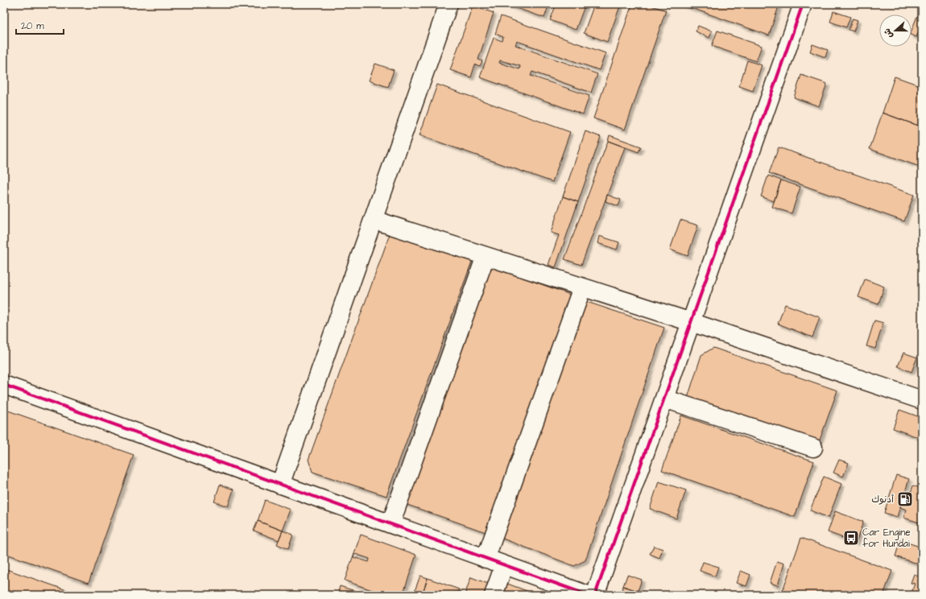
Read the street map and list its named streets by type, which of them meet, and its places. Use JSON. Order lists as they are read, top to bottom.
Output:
{
  "places": {
    "fuel station": ["أدنوك"],
    "bus stop": ["Car Engine for Hundai"]
  },
  "scale_bar": "20 m",
  "north": "left"
}
